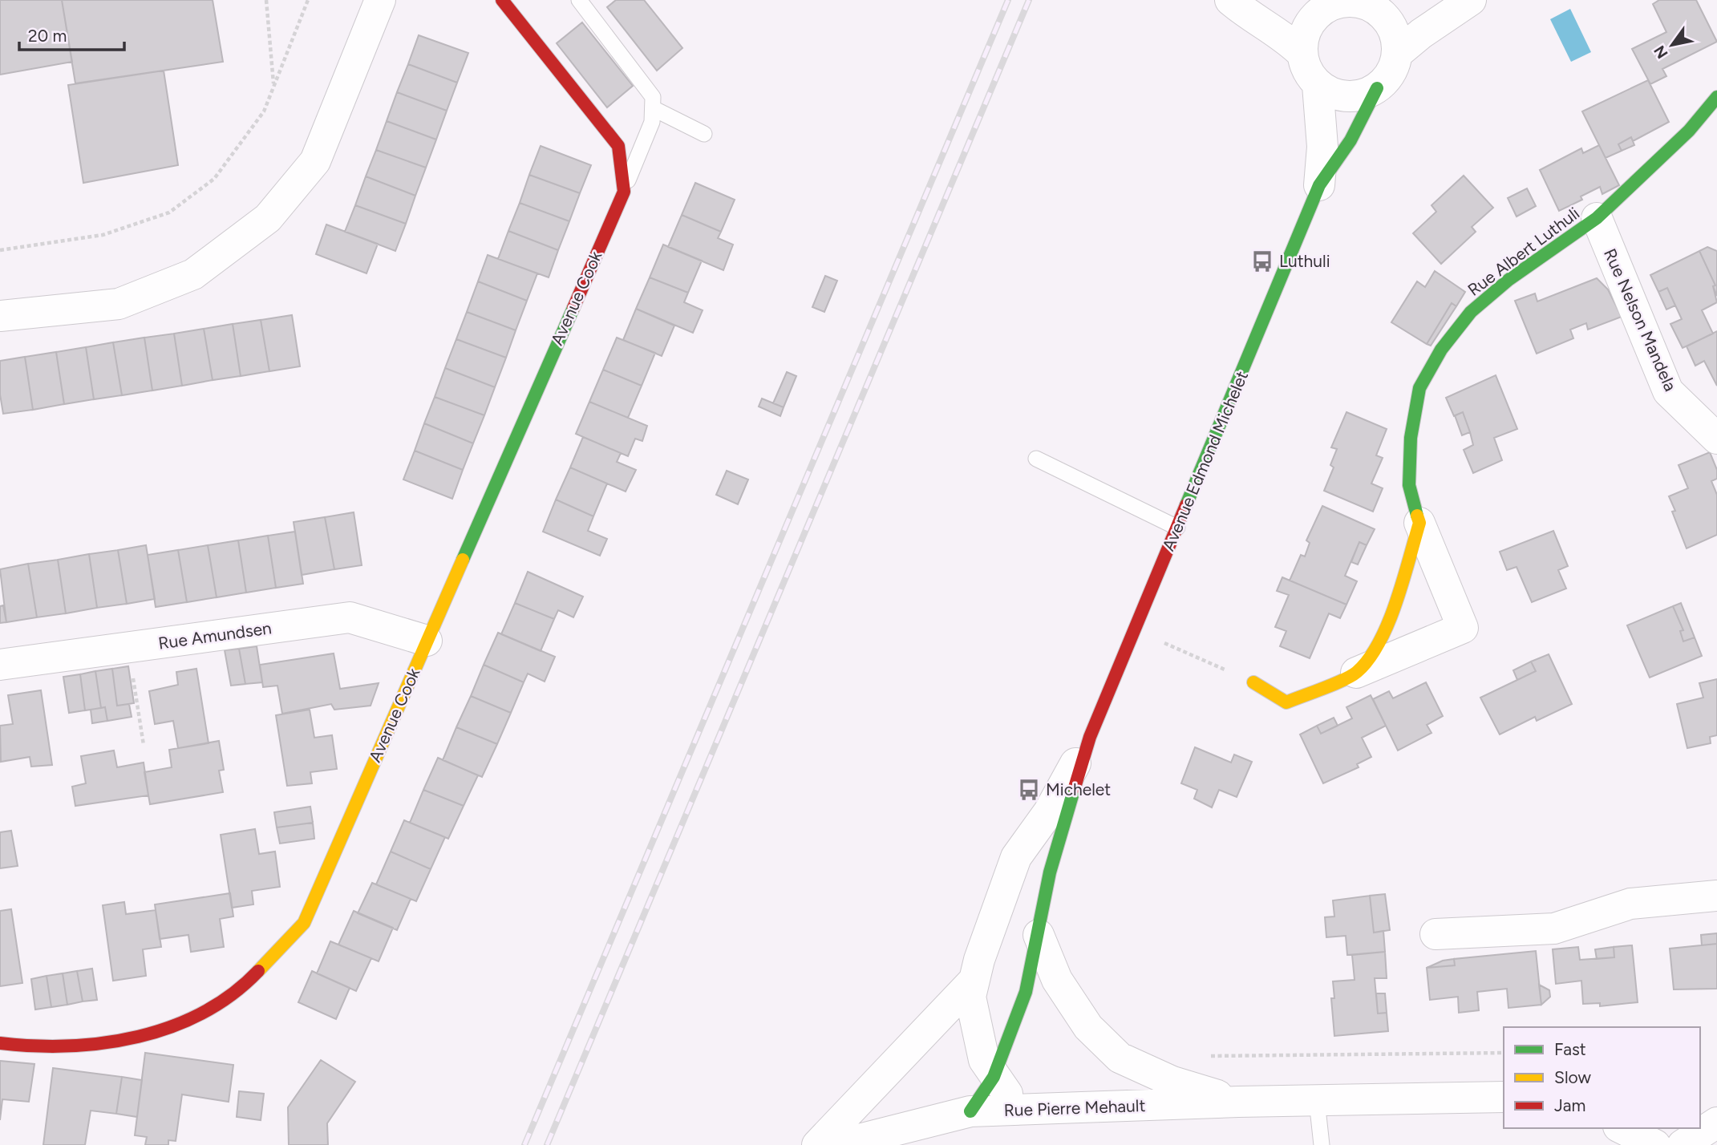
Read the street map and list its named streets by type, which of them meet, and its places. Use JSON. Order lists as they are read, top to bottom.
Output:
{
  "streets": {
    "street": [
      "Rue Albert Luthuli",
      "Avenue Cook",
      "Rue Nelson Mandela",
      "Avenue Edmond Michelet",
      "Rue Amundsen",
      "Rue Pierre Mehault"
    ]
  },
  "crossings": [
    ["Rue Albert Luthuli", "Rue Nelson Mandela"],
    ["Avenue Cook", "Rue Amundsen"],
    ["Avenue Edmond Michelet", "Rue Pierre Mehault"]
  ],
  "places": {
    "bus stop": ["Luthuli", "Michelet"]
  },
  "legend": ["Fast", "Slow", "Jam"],
  "scale_bar": "20 m",
  "north": "bottom left"
}
